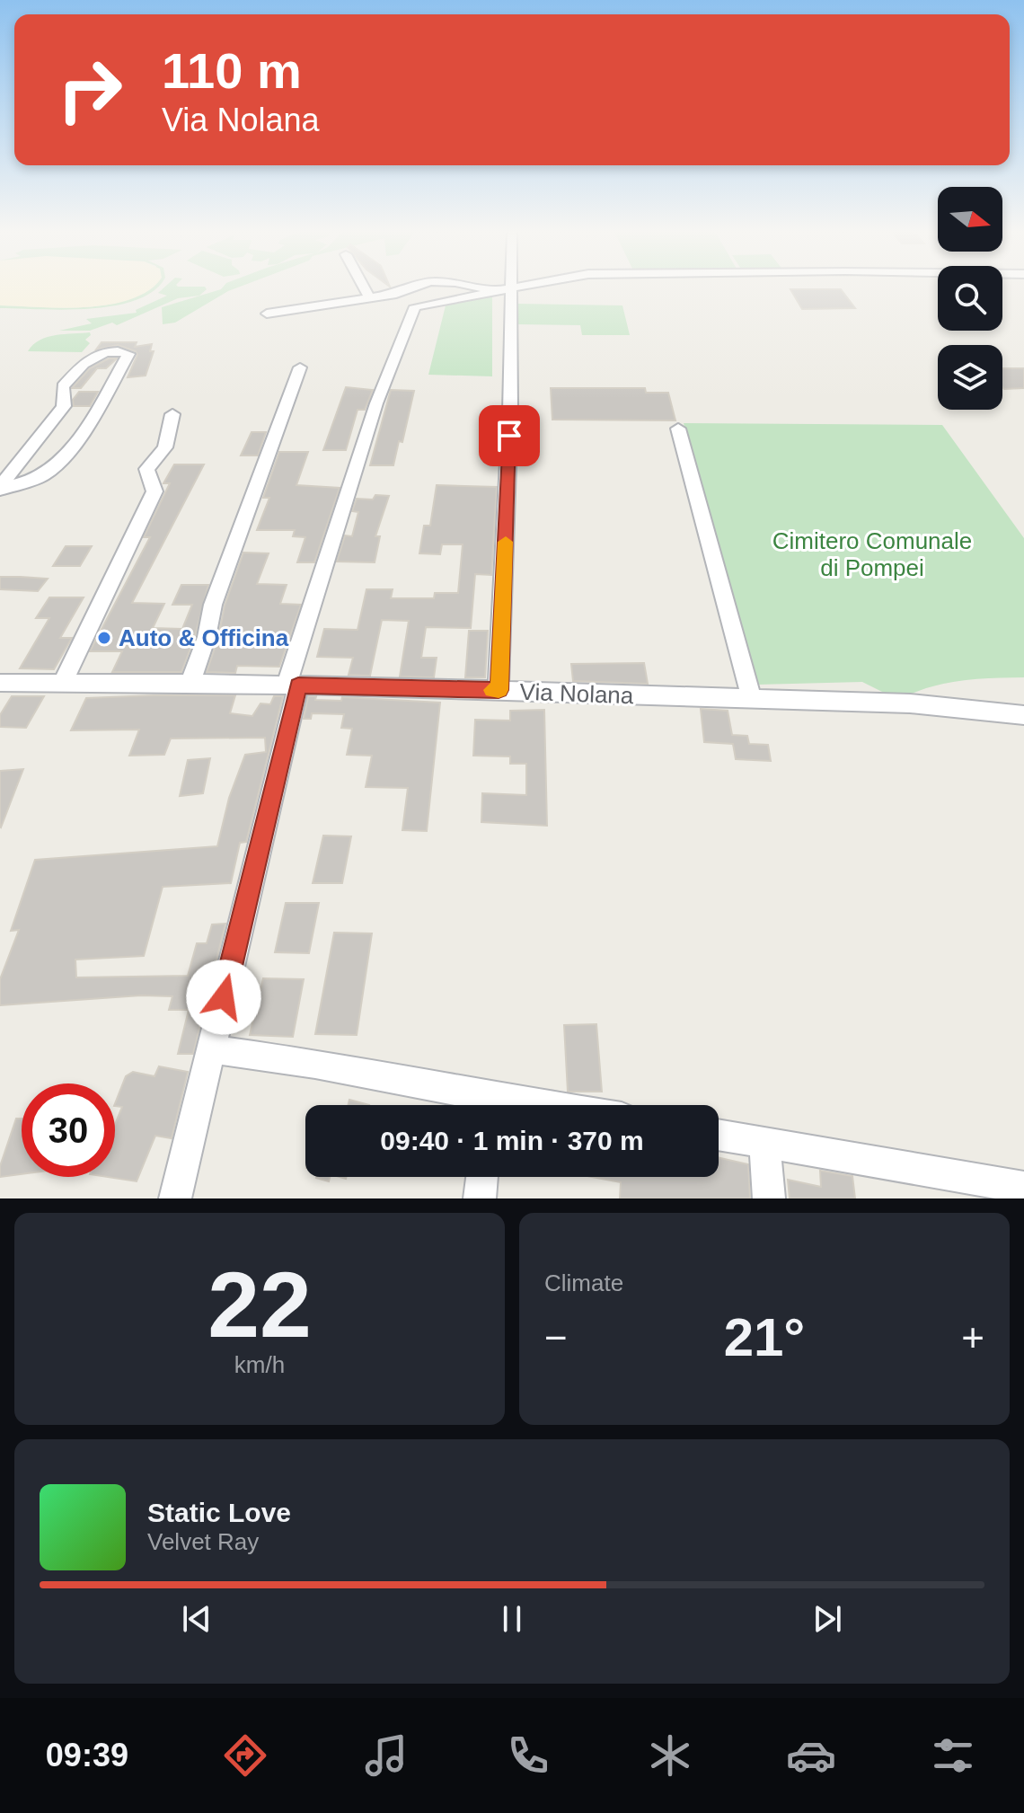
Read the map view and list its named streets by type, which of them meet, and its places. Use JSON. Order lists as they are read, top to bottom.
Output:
{
  "streets": {
    "street": ["Via Nolana"]
  },
  "parks": ["Cimitero Comunale di Pompei"],
  "places": ["Auto & Officina"],
  "north": "right",
  "page": {
    "turn": ["110 m", "Via Nolana"],
    "limit": "30",
    "trip": "09:40 · 1 min · 370 m",
    "tile": [
      ["22", "km/h"],
      "Climate"
    ],
    "heat": ["−", "21°", "+"],
    "song": ["Static Love", "Velvet Ray"],
    "tabs": "09:39"
  }
}
